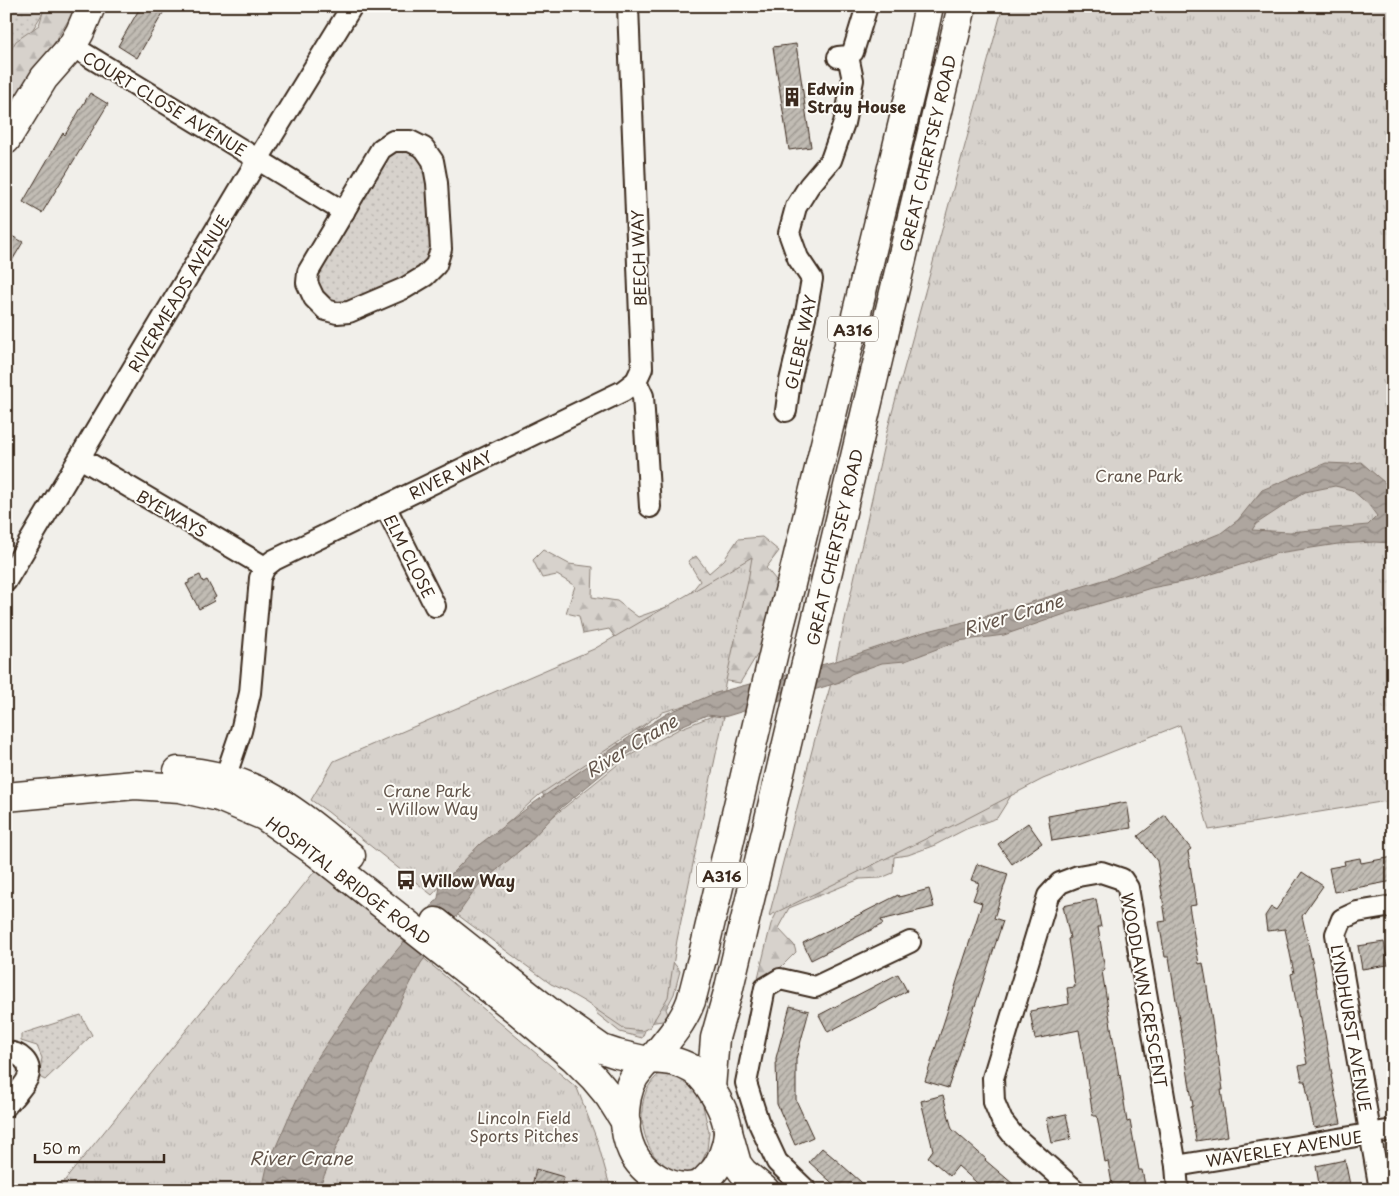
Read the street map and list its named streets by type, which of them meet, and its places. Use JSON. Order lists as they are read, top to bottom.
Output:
{
  "streets": {
    "main road": ["GREAT CHERTSEY ROAD", "A316", "HOSPITAL BRIDGE ROAD"],
    "street": [
      "COURT CLOSE AVENUE",
      "BEECH WAY",
      "RIVERMEADS AVENUE",
      "GLEBE WAY",
      "RIVER WAY",
      "BYEWAYS",
      "ELM CLOSE",
      "WOODLAWN CRESCENT",
      "LYNDHURST AVENUE",
      "WAVERLEY AVENUE"
    ]
  },
  "crossings": [
    ["COURT CLOSE AVENUE", "RIVERMEADS AVENUE"],
    ["GREAT CHERTSEY ROAD", "A316"],
    ["GREAT CHERTSEY ROAD", "HOSPITAL BRIDGE ROAD"],
    ["BEECH WAY", "RIVER WAY"],
    ["RIVERMEADS AVENUE", "BYEWAYS"],
    ["A316", "HOSPITAL BRIDGE ROAD"],
    ["RIVER WAY", "BYEWAYS"],
    ["RIVER WAY", "ELM CLOSE"],
    ["WOODLAWN CRESCENT", "WAVERLEY AVENUE"],
    ["LYNDHURST AVENUE", "WAVERLEY AVENUE"]
  ],
  "water": ["River Crane"],
  "parks": ["Crane Park", "Crane Park - Willow Way", "Lincoln Field Sports Pitches"],
  "places": {
    "building": ["Edwin Stray House"],
    "bus stop": ["Willow Way"]
  },
  "scale_bar": "50 m"
}
